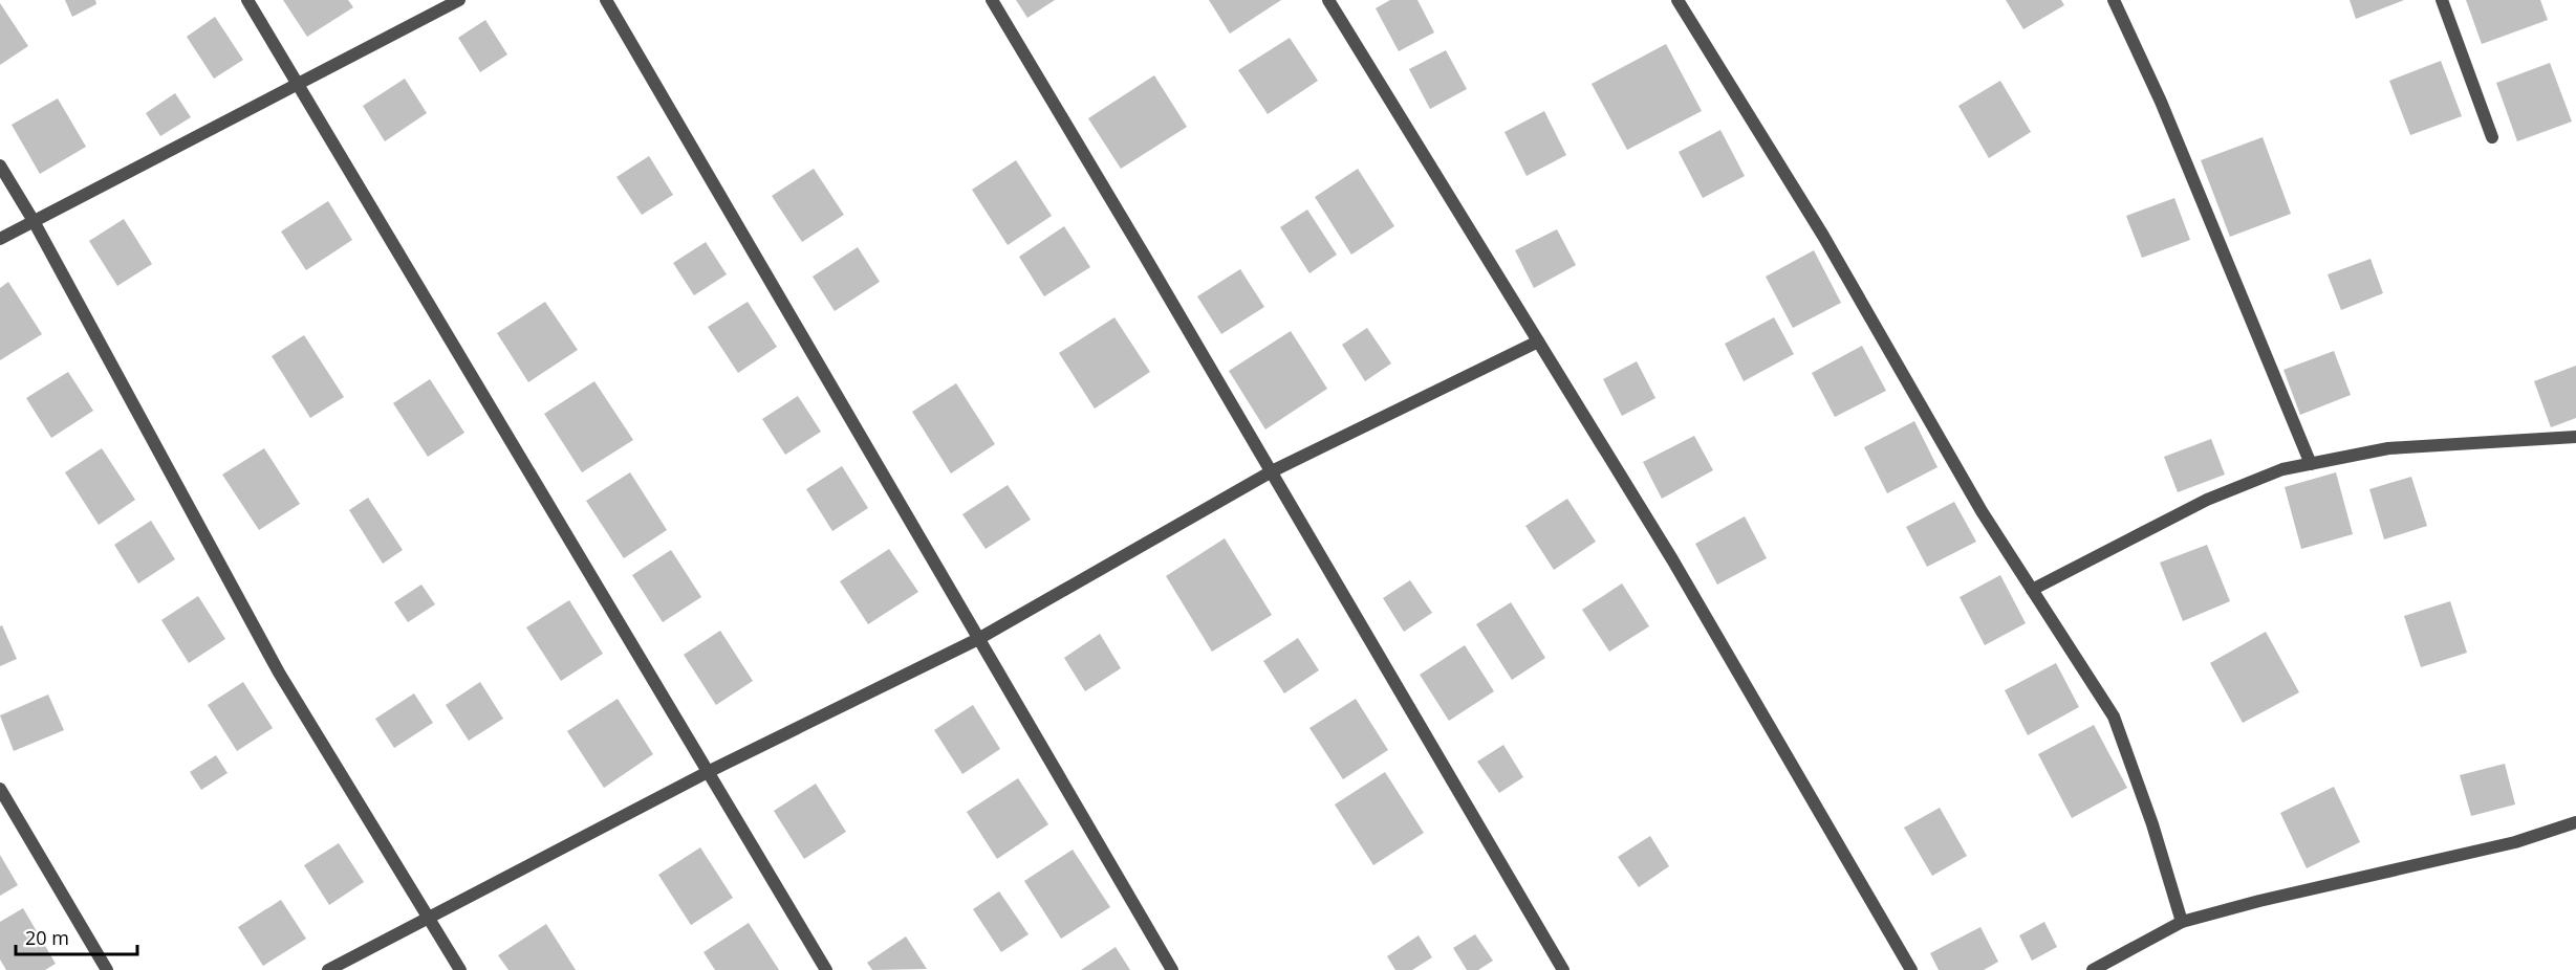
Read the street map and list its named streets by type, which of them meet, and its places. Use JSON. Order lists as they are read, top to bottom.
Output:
{
  "scale_bar": "20 m"
}
